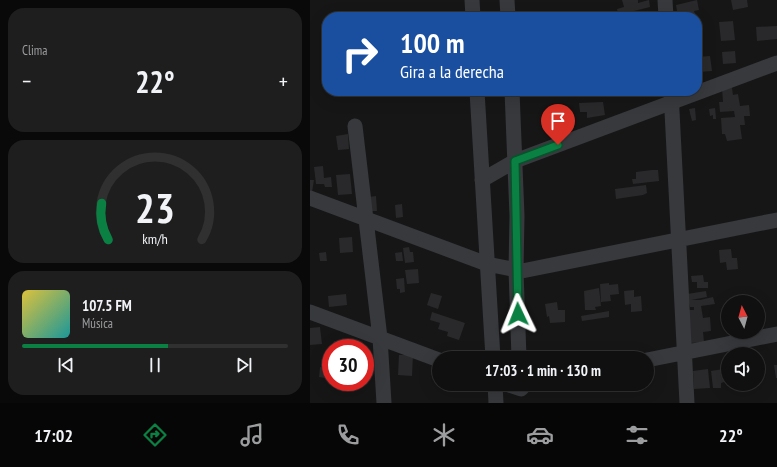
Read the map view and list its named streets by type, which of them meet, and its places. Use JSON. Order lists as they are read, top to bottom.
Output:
{
  "north": "top",
  "page": {
    "tile": "Clima",
    "turn": ["100 m", "Gira a la derecha"],
    "heat": ["−", "22°", "+"],
    "song": ["107.5 FM", "Música"],
    "limit": "30",
    "trip": "17:03 · 1 min · 130 m",
    "tabs": ["17:02", "22°"],
    "gauge": ["23", "km/h"]
  }
}
